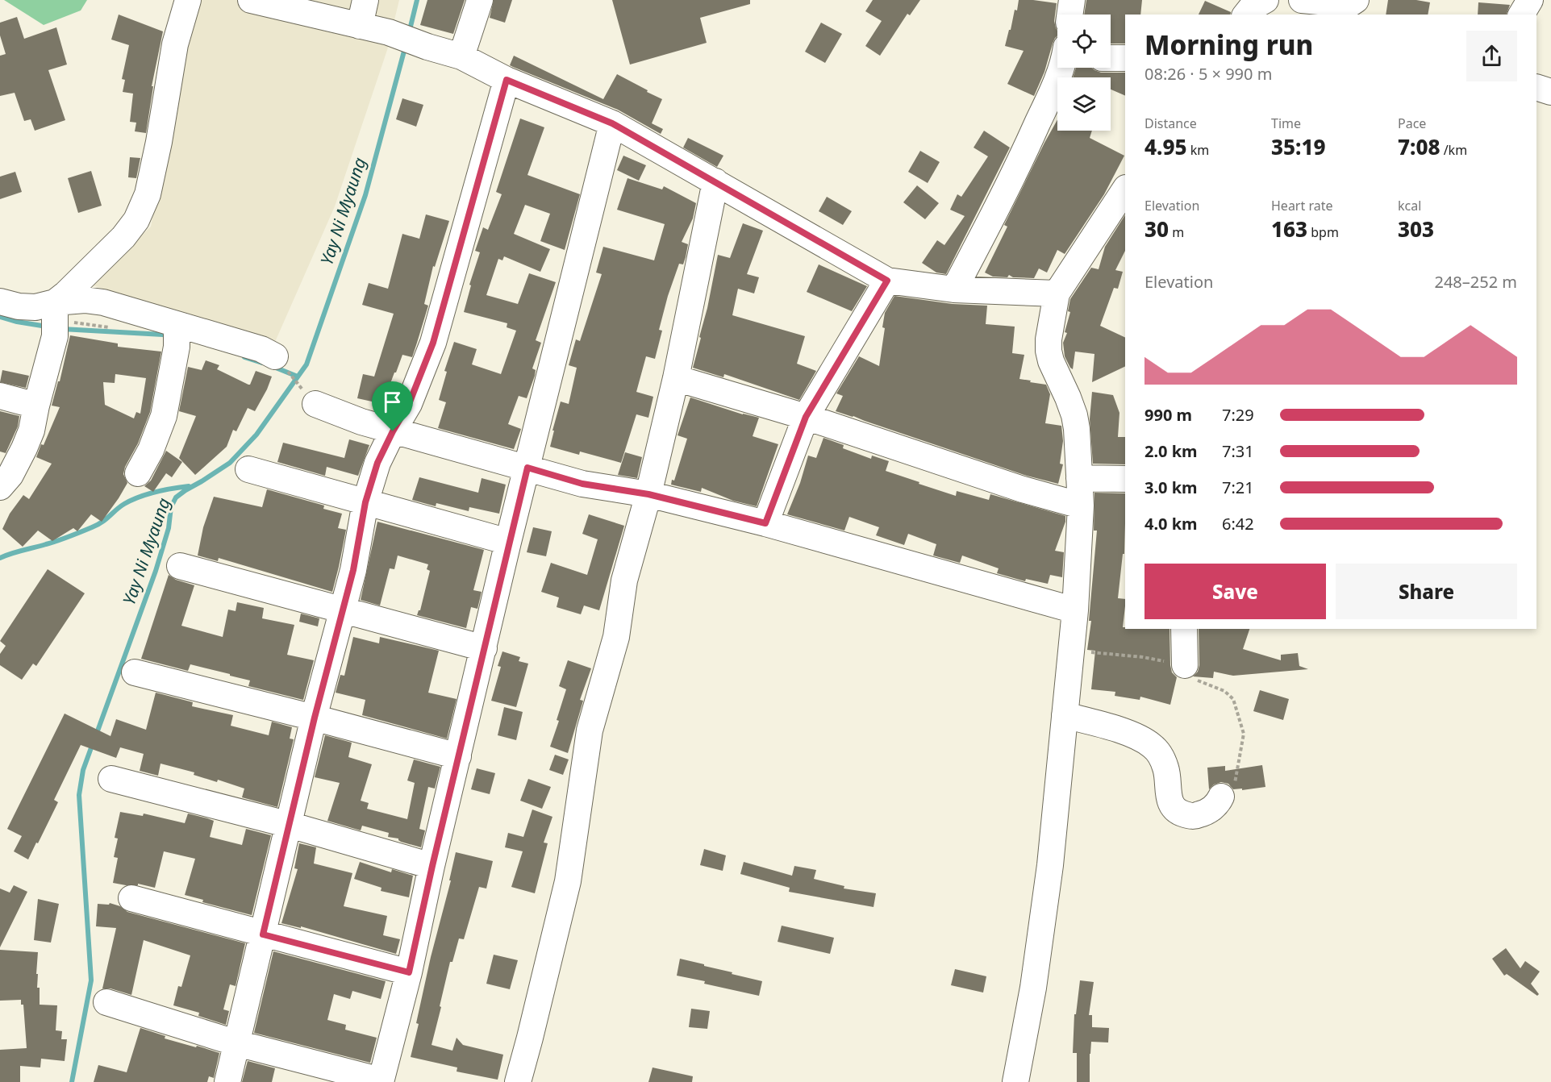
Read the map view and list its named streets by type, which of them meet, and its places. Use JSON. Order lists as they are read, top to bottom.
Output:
{
  "water": ["Yay Ni Myaung"],
  "page": {
    "heading": ["Morning run", "08:26 · 5 × 990 m"],
    "stats": [
      ["Distance", "4.95 km"],
      ["Time", "35:19"],
      ["Pace", "7:08 /km"],
      ["Elevation", "30 m"],
      ["Heart rate", "163 bpm"],
      ["kcal", "303"]
    ],
    "chart": ["Elevation", "248–252 m"],
    "list": [
      {
        "name": "990 m",
        "note": "7:29"
      },
      {
        "name": "2.0 km",
        "note": "7:31"
      },
      {
        "name": "3.0 km",
        "note": "7:21"
      },
      {
        "name": "4.0 km",
        "note": "6:42"
      }
    ],
    "buttons": ["Save", "Share"]
  }
}
